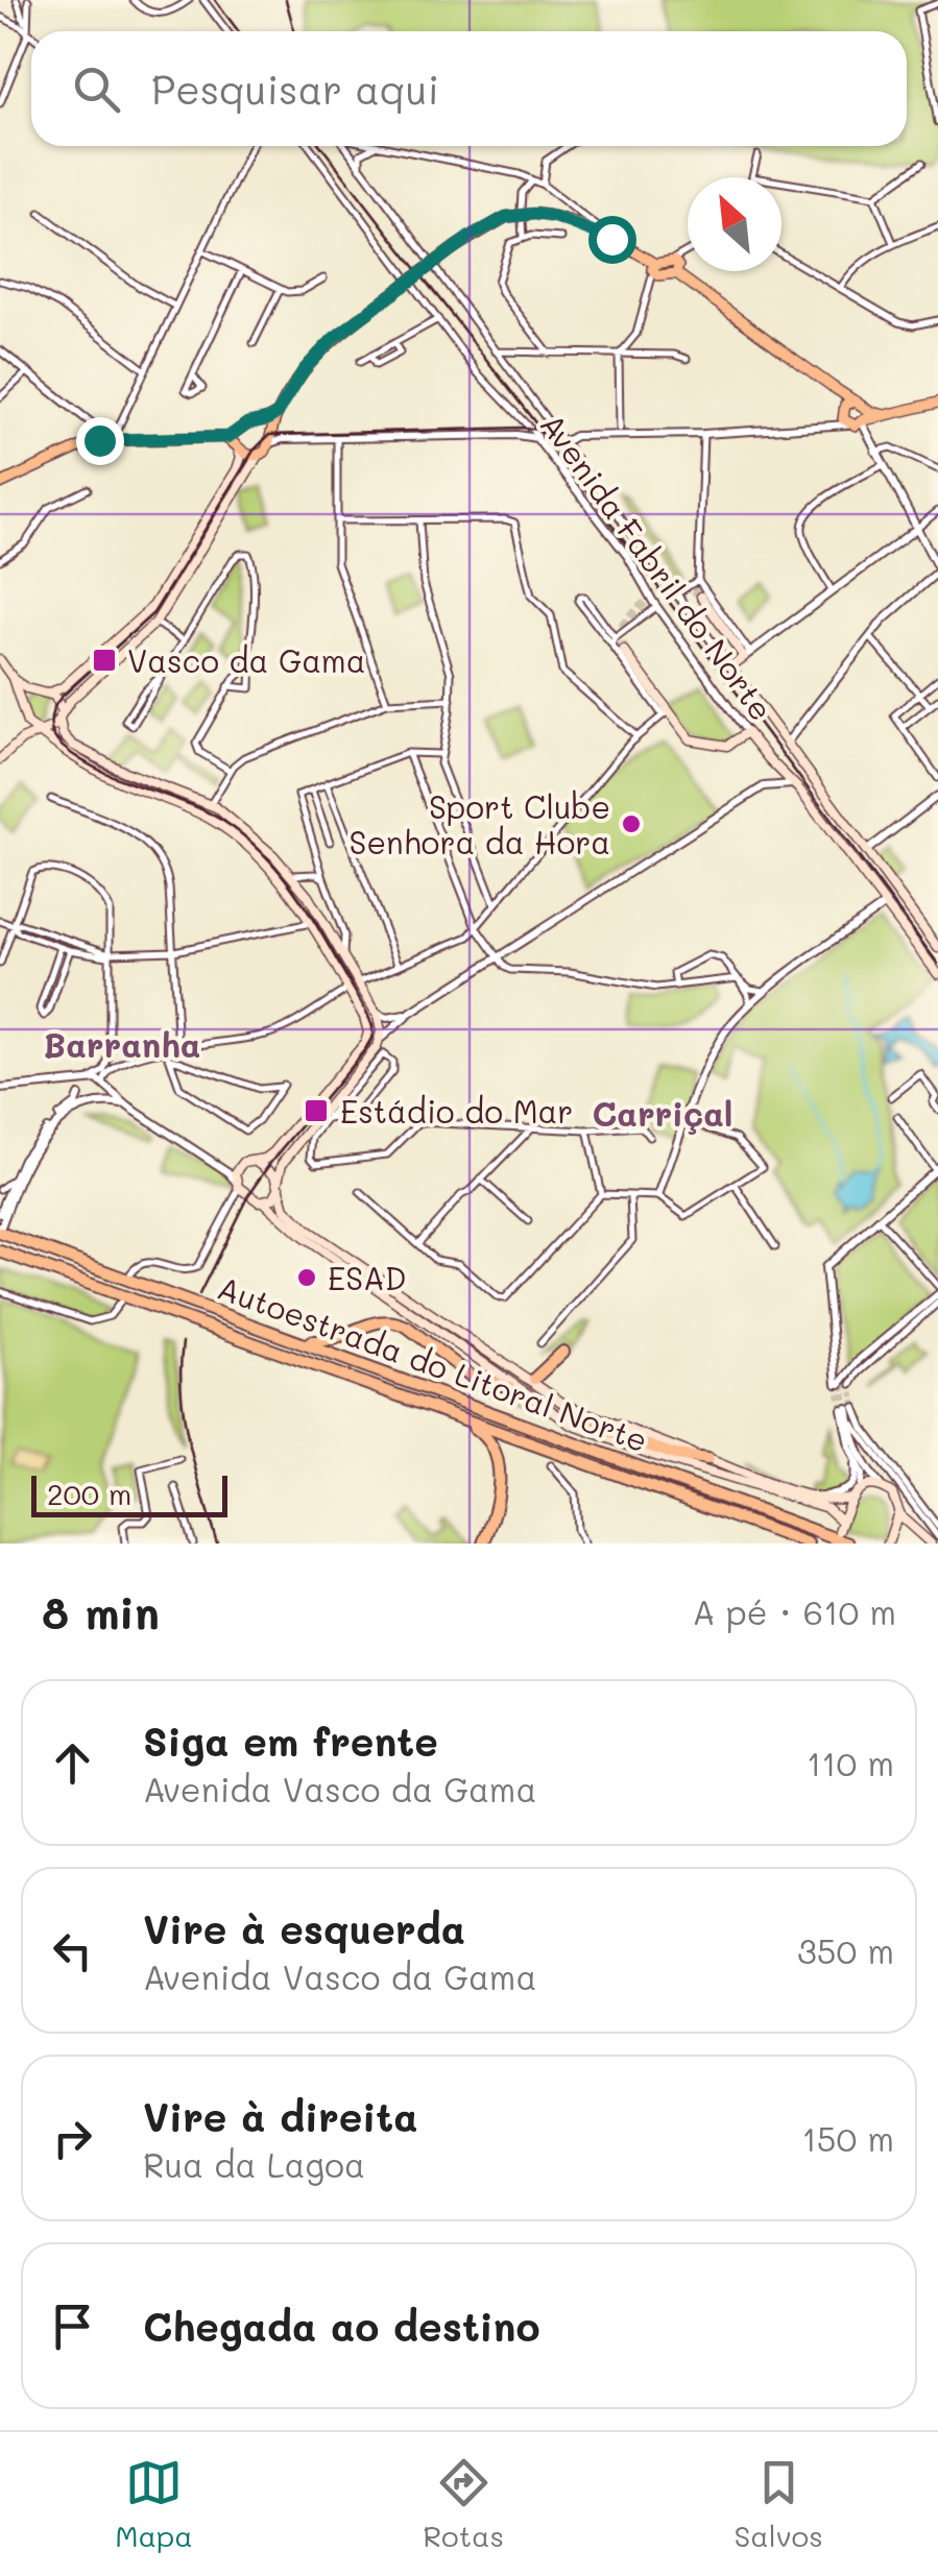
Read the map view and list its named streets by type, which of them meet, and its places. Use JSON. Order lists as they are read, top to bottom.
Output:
{
  "streets": {
    "highway": ["Autoestrada do Litoral Norte"],
    "main road": ["Avenida Fabril do Norte"]
  },
  "districts": ["Barranha", "Carriçal"],
  "places": {
    "transit": ["Vasco da Gama", "Estádio do Mar"],
    "other": ["Sport Clube Senhora da Hora", "ESAD"]
  },
  "scale_bar": "200 m",
  "north": "top left",
  "page": {
    "search": "Pesquisar aqui",
    "scale": "200 m",
    "heading": ["8 min", "A pé · 610 m"],
    "list": [
      ["Siga em frente", "Avenida Vasco da Gama", "110 m"],
      ["Vire à esquerda", "Avenida Vasco da Gama", "350 m"],
      ["Vire à direita", "Rua da Lagoa", "150 m"],
      "Chegada ao destino"
    ],
    "nav": ["Mapa", "Rotas", "Salvos"]
  }
}
